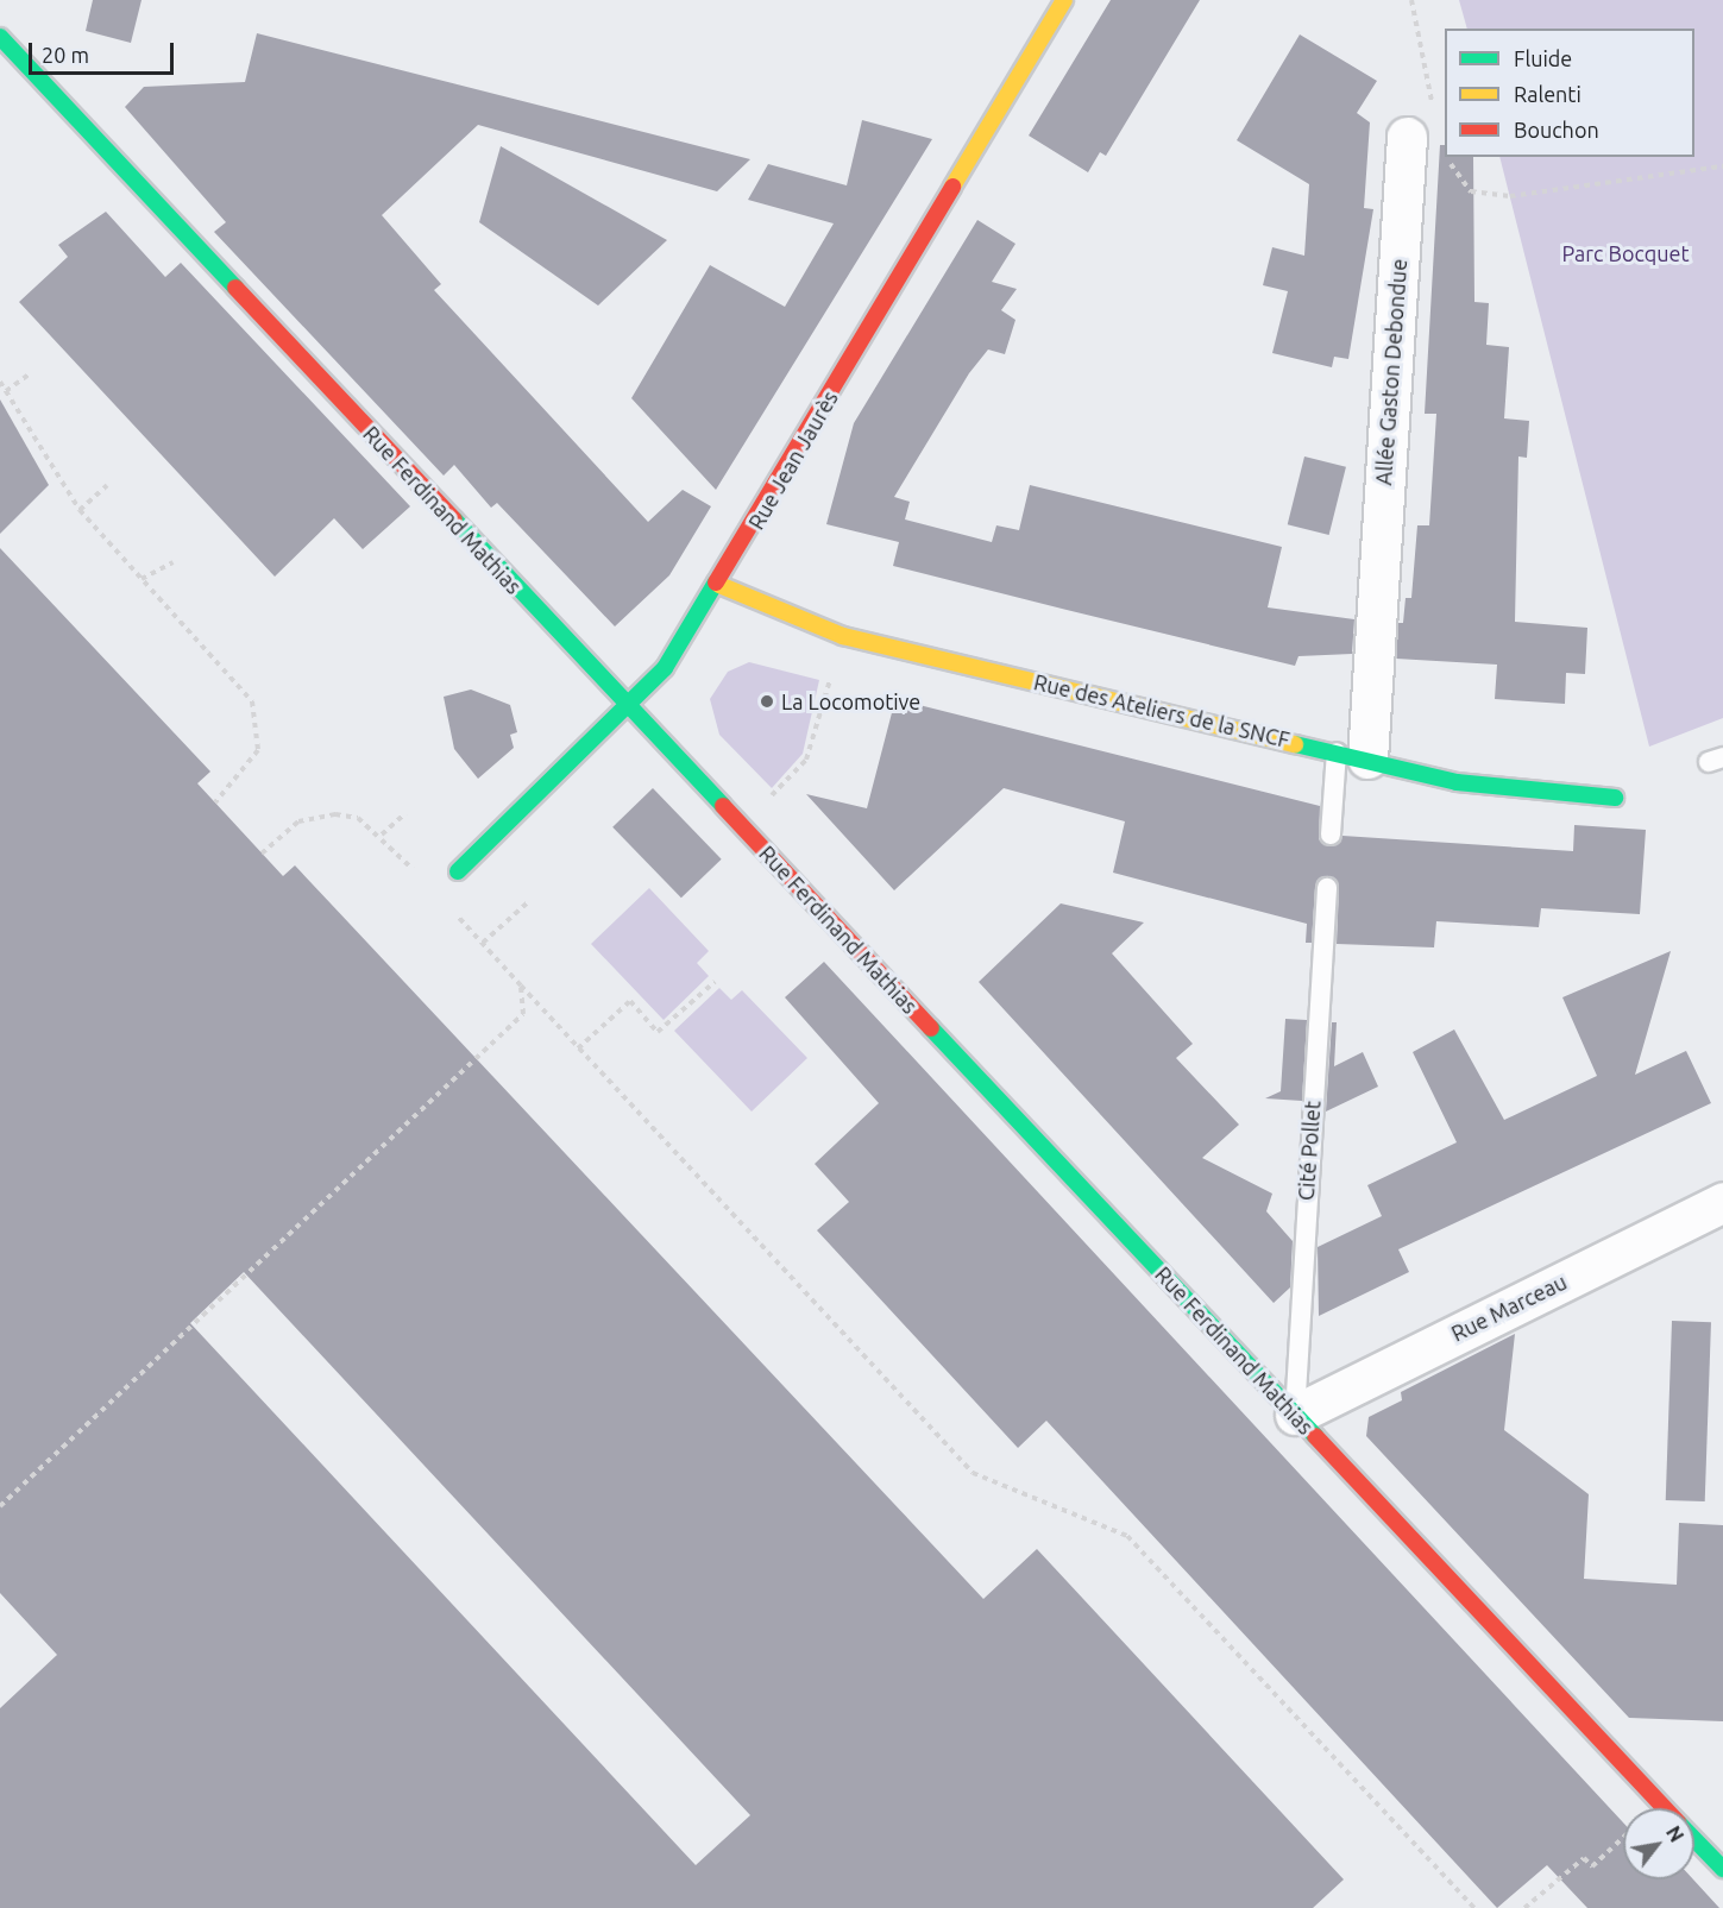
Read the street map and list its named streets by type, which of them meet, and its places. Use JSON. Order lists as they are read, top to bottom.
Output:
{
  "streets": {
    "street": [
      "Allée Gaston Debondue",
      "Rue Jean Jaurès",
      "Rue Ferdinand Mathias",
      "Rue des Ateliers de la SNCF",
      "Rue Marceau"
    ],
    "lane": ["Cité Pollet"]
  },
  "crossings": [
    ["Allée Gaston Debondue", "Rue des Ateliers de la SNCF"],
    ["Rue Jean Jaurès", "Rue Ferdinand Mathias"],
    ["Rue Jean Jaurès", "Rue des Ateliers de la SNCF"],
    ["Rue Ferdinand Mathias", "Cité Pollet"],
    ["Rue Ferdinand Mathias", "Rue Marceau"],
    ["Cité Pollet", "Rue Marceau"]
  ],
  "parks": ["Parc Bocquet"],
  "places": ["La Locomotive"],
  "legend": ["Fluide", "Ralenti", "Bouchon"],
  "scale_bar": "20 m",
  "north": "top right"
}
